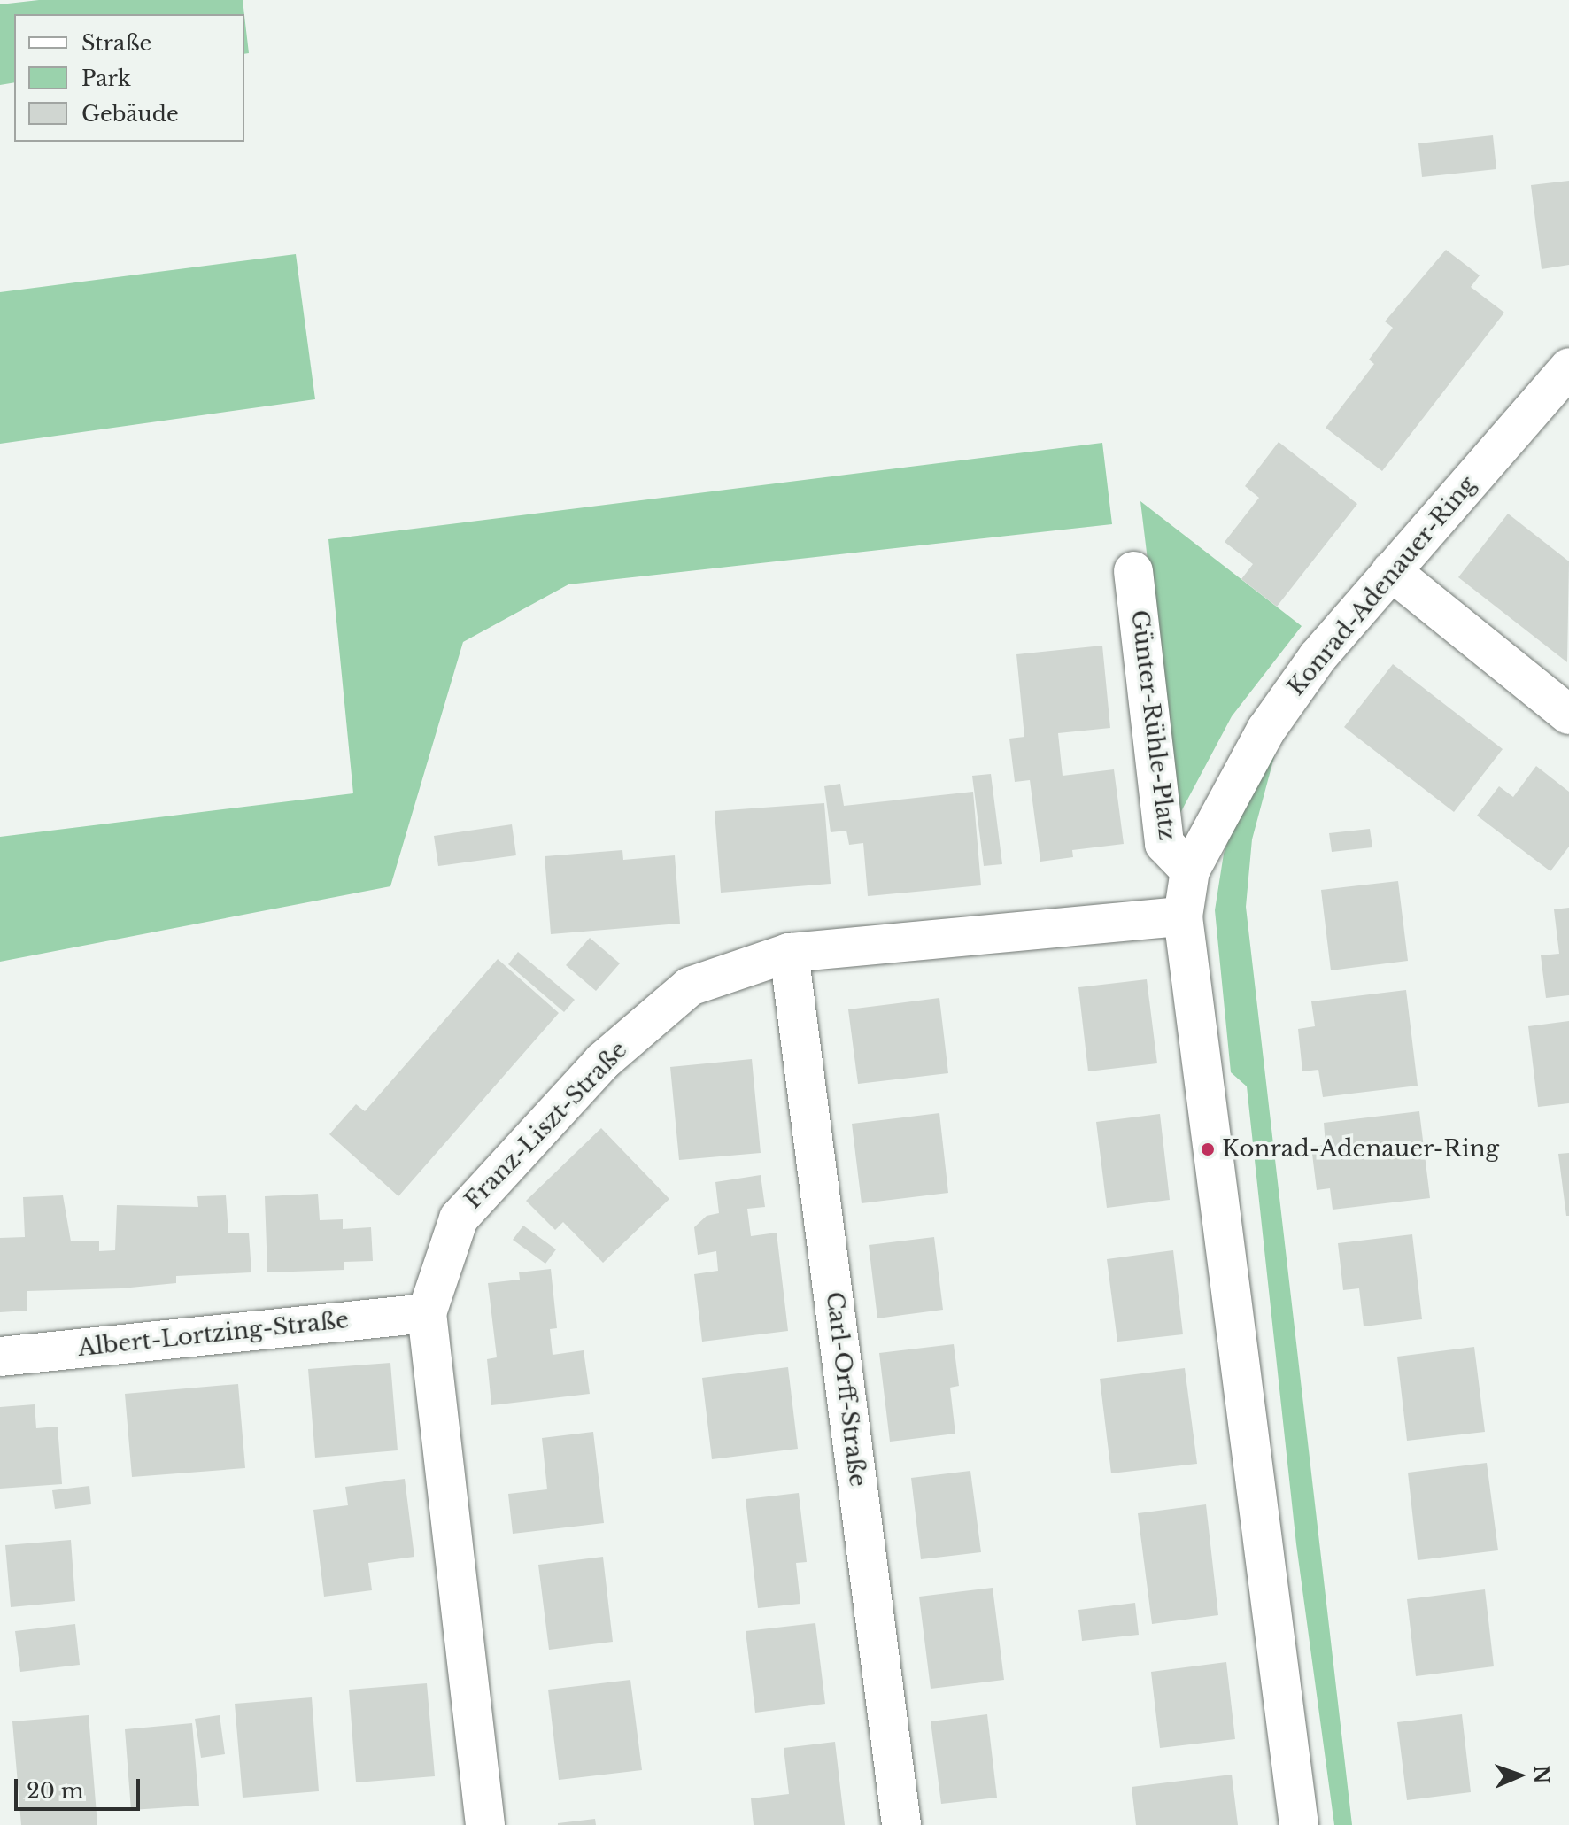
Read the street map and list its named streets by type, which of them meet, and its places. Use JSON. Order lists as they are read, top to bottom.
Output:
{
  "streets": {
    "street": [
      "Konrad-Adenauer-Ring",
      "Günter-Rühle-Platz",
      "Franz-Liszt-Straße",
      "Albert-Lortzing-Straße",
      "Carl-Orff-Straße"
    ]
  },
  "crossings": [
    ["Konrad-Adenauer-Ring", "Günter-Rühle-Platz"],
    ["Konrad-Adenauer-Ring", "Franz-Liszt-Straße"],
    ["Franz-Liszt-Straße", "Albert-Lortzing-Straße"],
    ["Franz-Liszt-Straße", "Carl-Orff-Straße"]
  ],
  "places": ["Konrad-Adenauer-Ring"],
  "legend": ["Straße", "Park", "Gebäude"],
  "scale_bar": "20 m",
  "north": "right"
}
